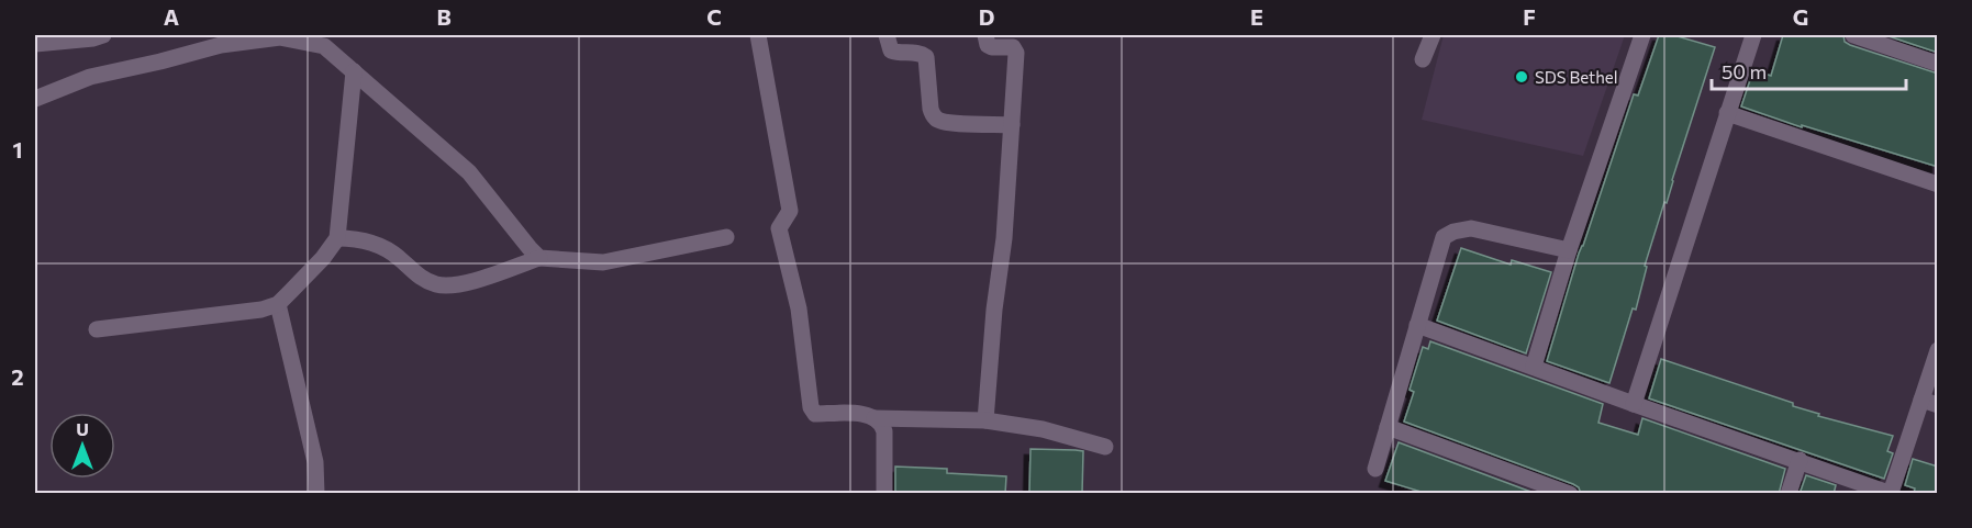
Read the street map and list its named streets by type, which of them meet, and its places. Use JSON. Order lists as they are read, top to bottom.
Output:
{
  "places": ["SDS Bethel"],
  "scale_bar": "50 m",
  "north": "top",
  "grid": {
    "columns": [
      "A",
      "B",
      "C",
      "D",
      "E",
      "F",
      "G"
    ],
    "rows": ["1", "2"]
  }
}
